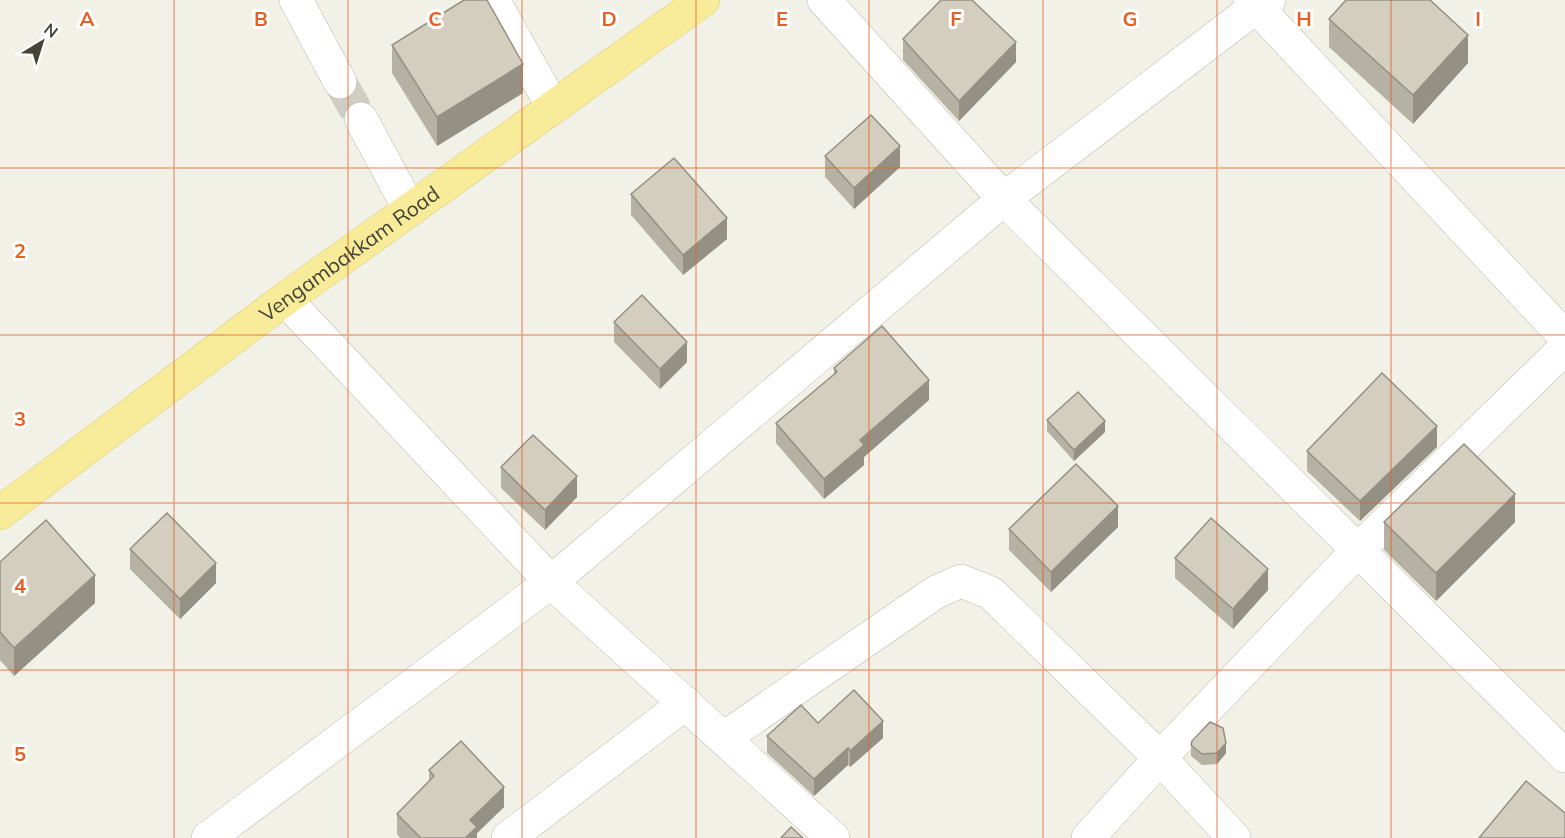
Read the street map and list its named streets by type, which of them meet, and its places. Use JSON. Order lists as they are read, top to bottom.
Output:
{
  "streets": {
    "main road": ["Vengambakkam Road"]
  },
  "north": "top right",
  "grid": {
    "columns": [
      "A",
      "B",
      "C",
      "D",
      "E",
      "F",
      "G",
      "H",
      "I"
    ],
    "rows": [
      "2",
      "3",
      "4",
      "5"
    ]
  }
}
